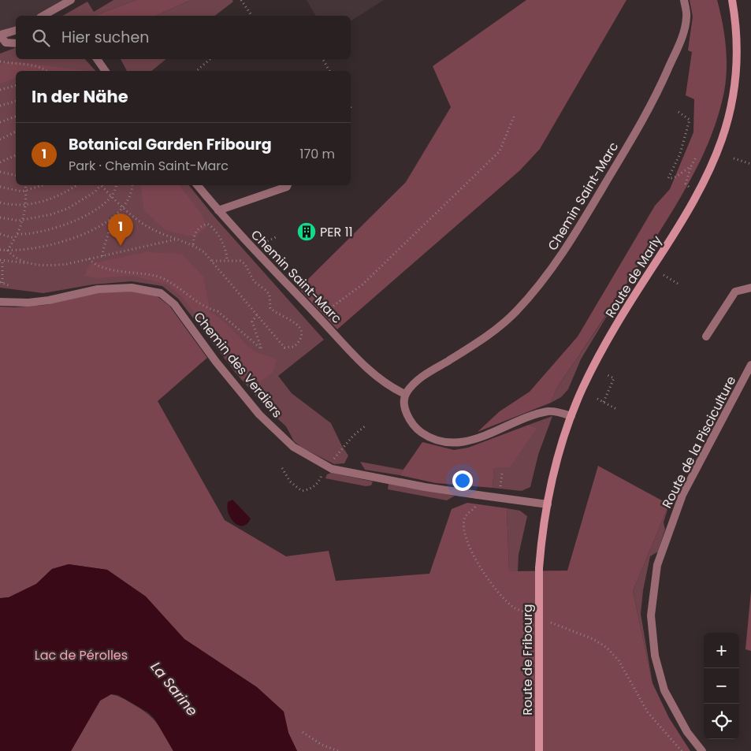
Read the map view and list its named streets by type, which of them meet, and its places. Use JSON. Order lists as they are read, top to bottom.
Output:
{
  "streets": {
    "main road": ["Route de Marly", "Route de Fribourg"],
    "street": ["Chemin Saint-Marc", "Chemin des Verdiers", "Route de la Pisciculture"]
  },
  "crossings": [
    ["Route de Marly", "Chemin des Verdiers"],
    ["Route de Marly", "Route de Fribourg"]
  ],
  "water": ["La Sarine"],
  "parks": ["Lac de Pérolles"],
  "places": {
    "building": ["PER 11"]
  },
  "page": {
    "search": "Hier suchen",
    "heading": "In der Nähe",
    "list": [
      {
        "mark": "1",
        "name": "Botanical Garden Fribourg",
        "note": "Park · Chemin Saint-Marc",
        "value": "170 m"
      }
    ],
    "pins": "1",
    "map_buttons": ["+", "−"]
  }
}
